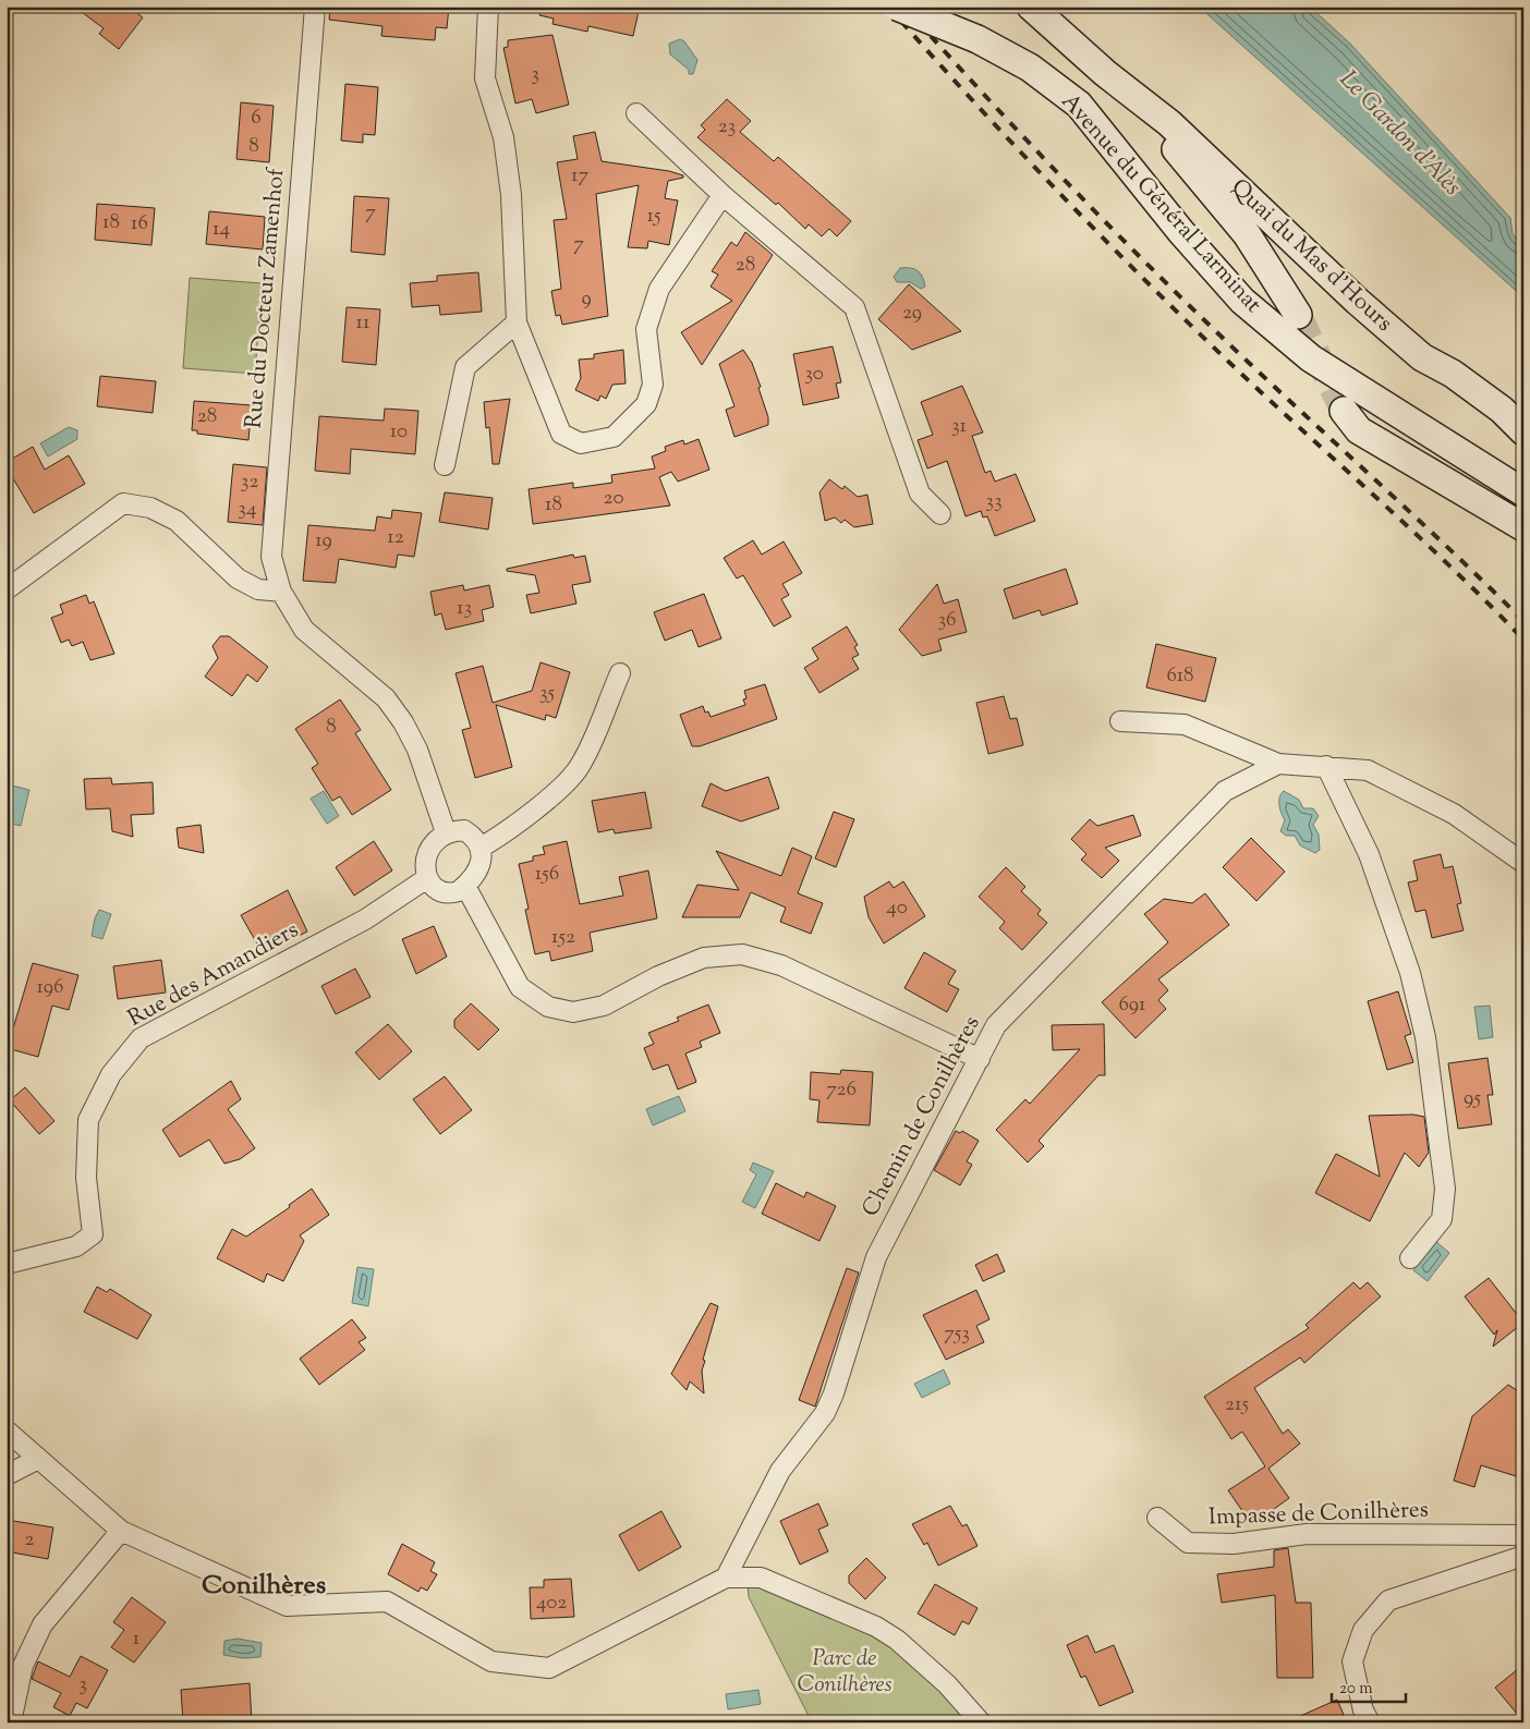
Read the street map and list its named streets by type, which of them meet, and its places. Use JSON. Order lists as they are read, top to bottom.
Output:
{
  "streets": {
    "street": [
      "Avenue du Général Larminat",
      "Quai du Mas d'Hours",
      "Rue du Docteur Zamenhof",
      "Rue des Amandiers",
      "Chemin de Conilhères",
      "Impasse de Conilhères"
    ]
  },
  "crossings": [
    ["Rue du Docteur Zamenhof", "Rue des Amandiers"]
  ],
  "districts": ["Conilhères"],
  "water": ["Le Gardon d'Alès"],
  "parks": ["Parc de Conilhères"],
  "house_numbers": [
    "3",
    "6",
    "23",
    "8",
    "17",
    "7",
    "15",
    "18",
    "16",
    "14",
    "7",
    "28",
    "9",
    "29",
    "11",
    "30",
    "28",
    "31",
    "10",
    "32",
    "20",
    "33",
    "18",
    "34",
    "12",
    "19",
    "13",
    "36",
    "618",
    "35",
    "8",
    "156",
    "40",
    "152",
    "196",
    "691",
    "726",
    "95",
    "753",
    "215",
    "2",
    "402",
    "1",
    "3"
  ],
  "scale_bar": "20 m"
}
